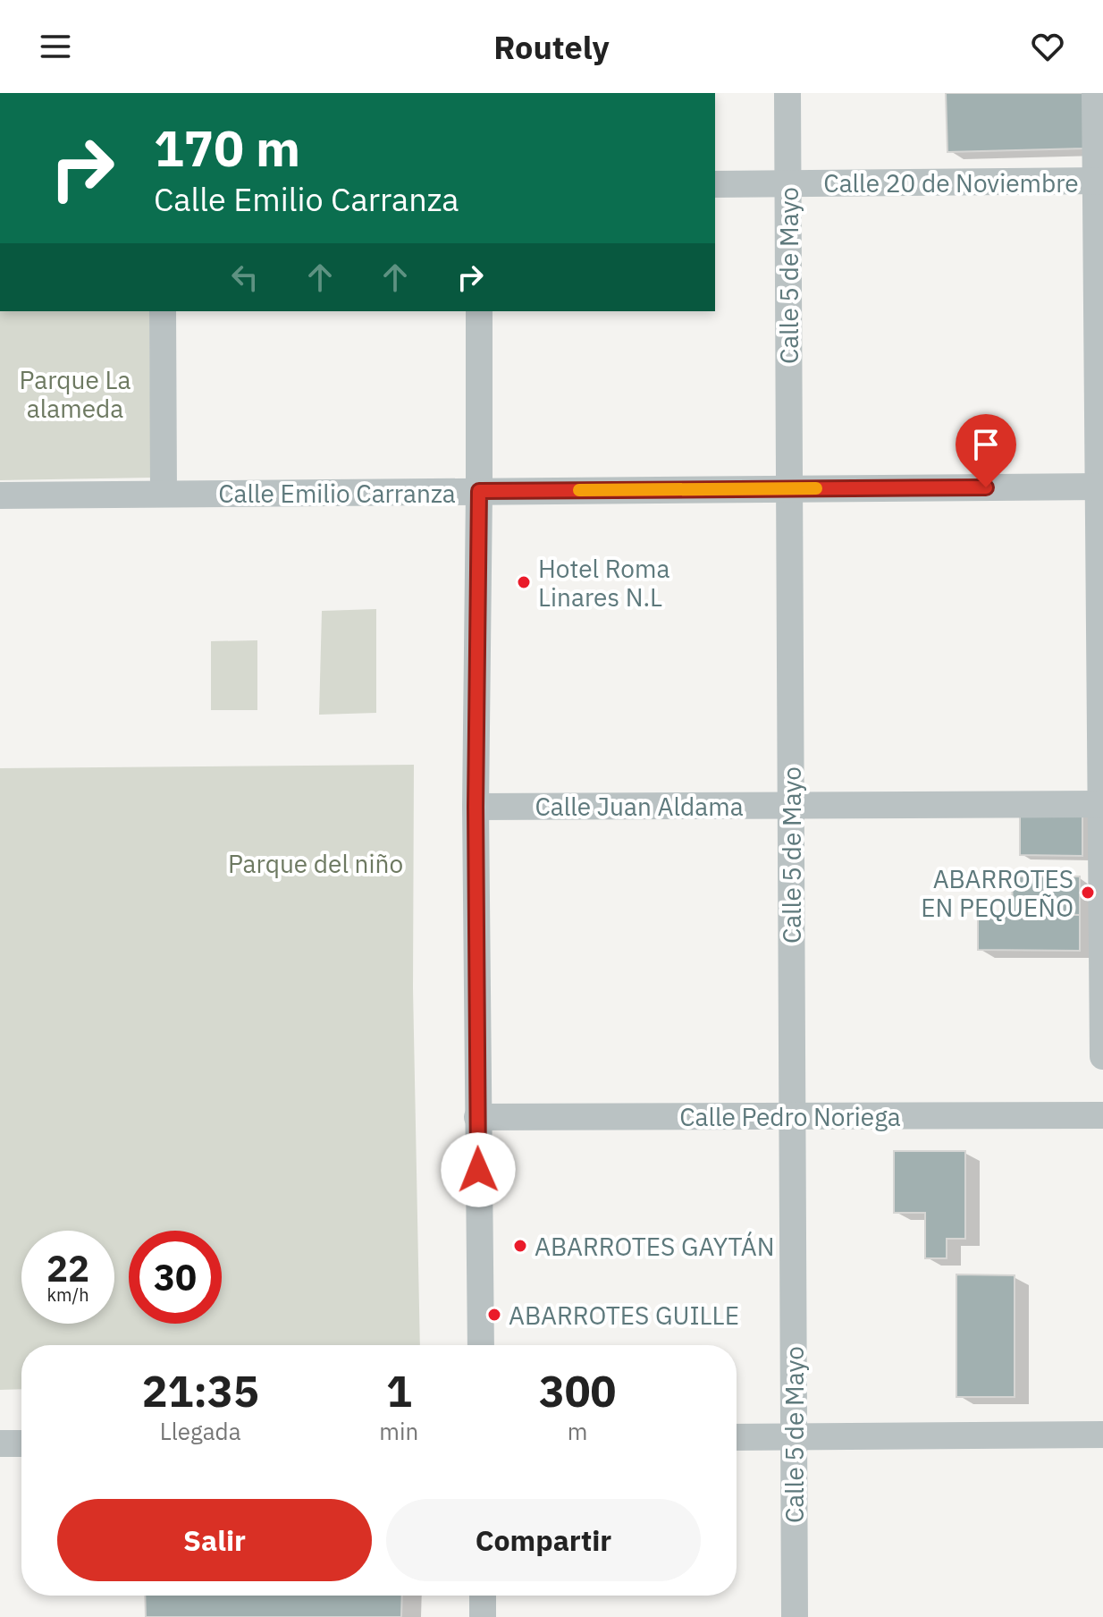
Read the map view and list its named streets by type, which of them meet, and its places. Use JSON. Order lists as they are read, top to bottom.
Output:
{
  "streets": {
    "street": [
      "Calle 20 de Noviembre",
      "Calle 5 de Mayo",
      "Calle Emilio Carranza",
      "Calle Juan Aldama",
      "Calle Pedro Noriega"
    ]
  },
  "crossings": [
    ["Calle 20 de Noviembre", "Calle 5 de Mayo"],
    ["Calle 5 de Mayo", "Calle Emilio Carranza"],
    ["Calle 5 de Mayo", "Calle Juan Aldama"],
    ["Calle 5 de Mayo", "Calle Pedro Noriega"]
  ],
  "parks": ["Parque La alameda", "Parque del niño"],
  "places": [
    "Hotel Roma Linares N.L",
    "ABARROTES EN PEQUEÑO",
    "ABARROTES GAYTÁN",
    "ABARROTES GUILLE"
  ],
  "page": {
    "header": "Routely",
    "turn": ["170 m", "Calle Emilio Carranza"],
    "speed": "22 km/h",
    "limit": "30",
    "eta": [
      "21:35",
      "Llegada",
      "1",
      "min",
      "300",
      "m"
    ],
    "buttons": ["Salir", "Compartir"]
  }
}
